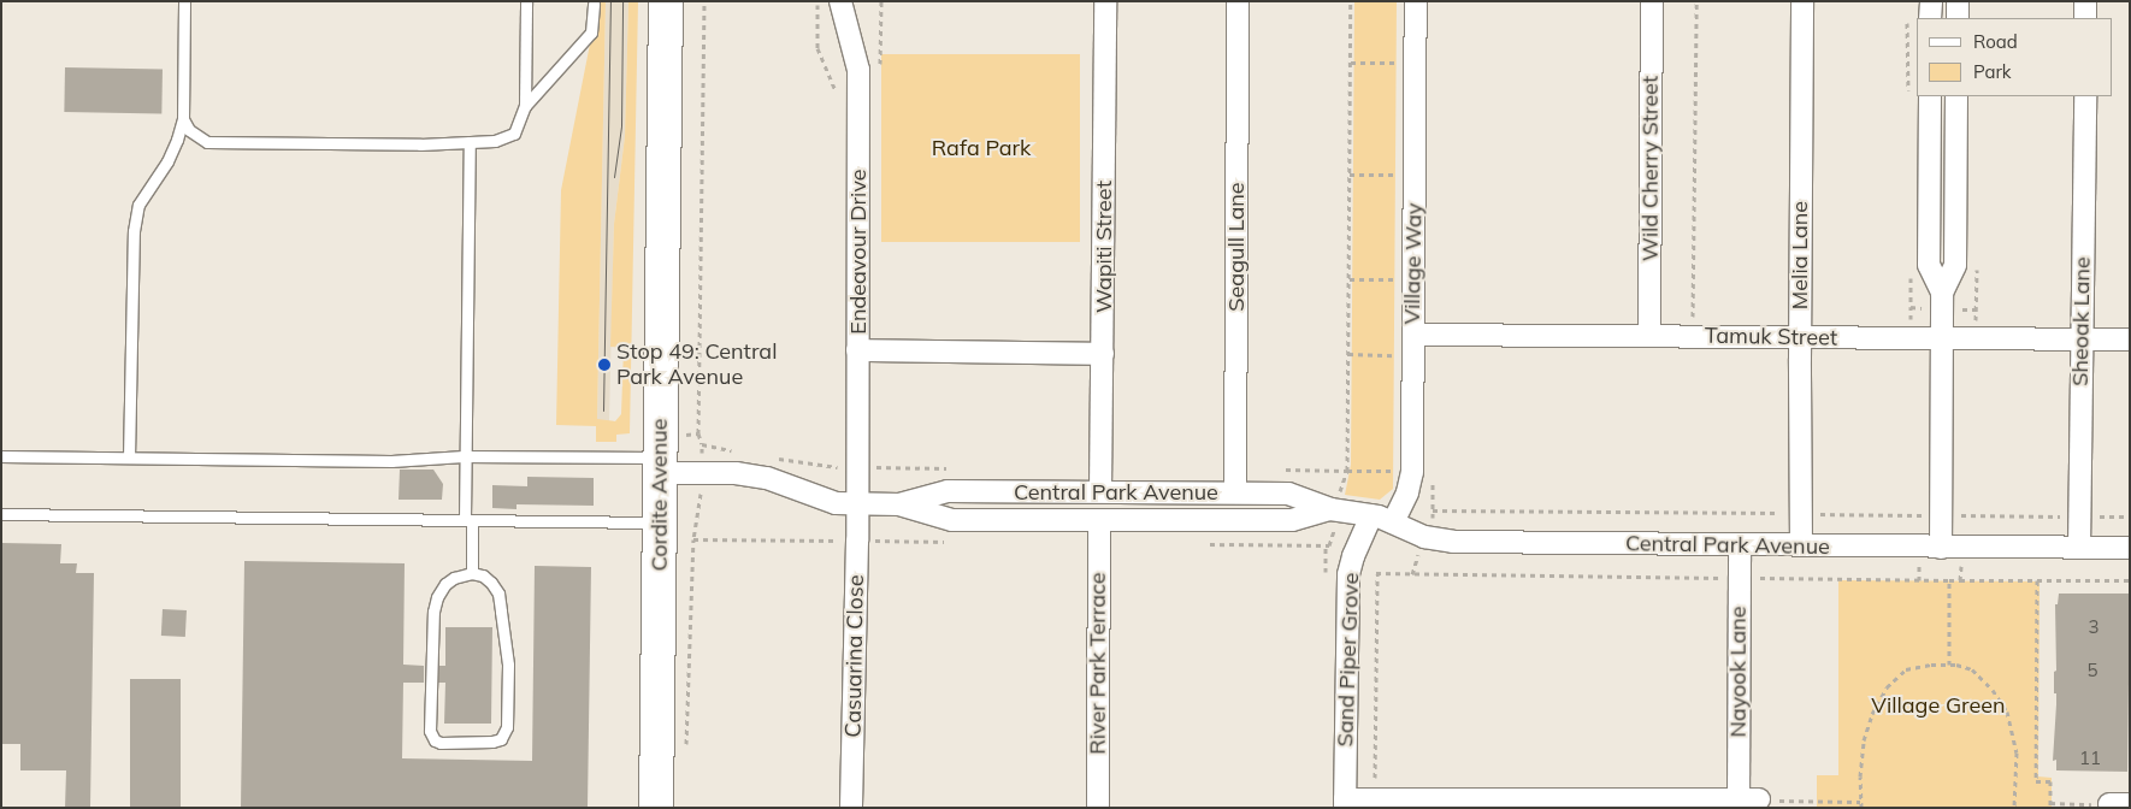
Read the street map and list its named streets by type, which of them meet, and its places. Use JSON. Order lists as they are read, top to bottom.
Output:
{
  "streets": {
    "main road": ["Cordite Avenue"],
    "street": [
      "Wild Cherry Street",
      "Wapiti Street",
      "Seagull Lane",
      "Endeavour Drive",
      "Melia Lane",
      "Village Way",
      "Sheoak Lane",
      "Tamuk Street",
      "Central Park Avenue",
      "Casuarina Close",
      "Sand Piper Grove",
      "River Park Terrace",
      "Nayook Lane"
    ]
  },
  "crossings": [
    ["Wild Cherry Street", "Tamuk Street"],
    ["Wapiti Street", "Central Park Avenue"],
    ["Seagull Lane", "Central Park Avenue"],
    ["Endeavour Drive", "Central Park Avenue"],
    ["Endeavour Drive", "Casuarina Close"],
    ["Melia Lane", "Tamuk Street"],
    ["Melia Lane", "Central Park Avenue"],
    ["Village Way", "Tamuk Street"],
    ["Village Way", "Central Park Avenue"],
    ["Sheoak Lane", "Tamuk Street"],
    ["Sheoak Lane", "Central Park Avenue"],
    ["Central Park Avenue", "Cordite Avenue"],
    ["Central Park Avenue", "Casuarina Close"],
    ["Central Park Avenue", "Sand Piper Grove"],
    ["Central Park Avenue", "River Park Terrace"],
    ["Central Park Avenue", "Nayook Lane"]
  ],
  "parks": ["Rafa Park", "Village Green"],
  "places": ["Stop 49: Central Park Avenue"],
  "house_numbers": ["3", "5", "11"],
  "legend": ["Road", "Park"]
}
